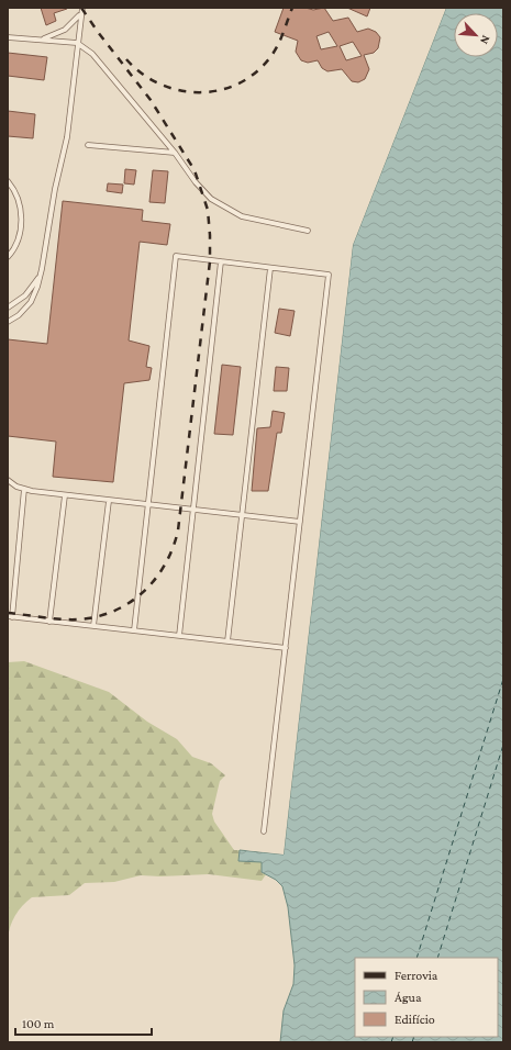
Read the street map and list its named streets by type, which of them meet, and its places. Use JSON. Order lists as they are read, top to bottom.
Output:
{
  "legend": ["Ferrovia", "Água", "Edifício"],
  "scale_bar": "100 m",
  "north": "bottom right"
}
